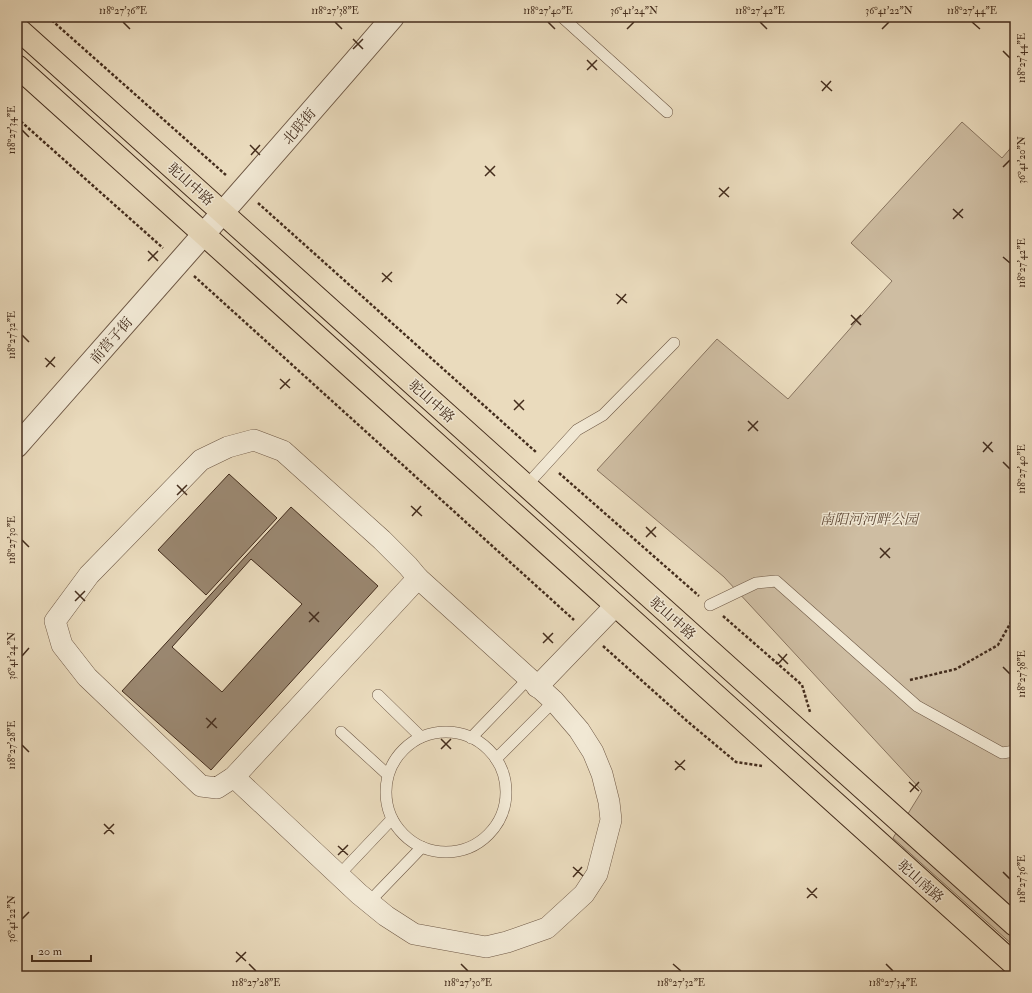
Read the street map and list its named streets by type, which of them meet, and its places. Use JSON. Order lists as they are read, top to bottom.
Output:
{
  "streets": {
    "main road": ["驼山中路", "驼山南路"],
    "street": ["北联街", "前营子街"]
  },
  "crossings": [
    ["北联街", "驼山中路"],
    ["北联街", "前营子街"],
    ["驼山中路", "前营子街"],
    ["驼山中路", "驼山南路"]
  ],
  "parks": ["南阳河河畔公园"],
  "scale_bar": "20 m",
  "coordinates": [
    "118°27'36\"E",
    "118°27'38\"E",
    "118°27'40\"E",
    "36°41'24\"N",
    "118°27'42\"E",
    "36°41'22\"N",
    "118°27'44\"E",
    "118°27'34\"E",
    "36°41'20\"N",
    "118°27'32\"E",
    "118°27'30\"E",
    "118°27'28\"E"
  ]
}
